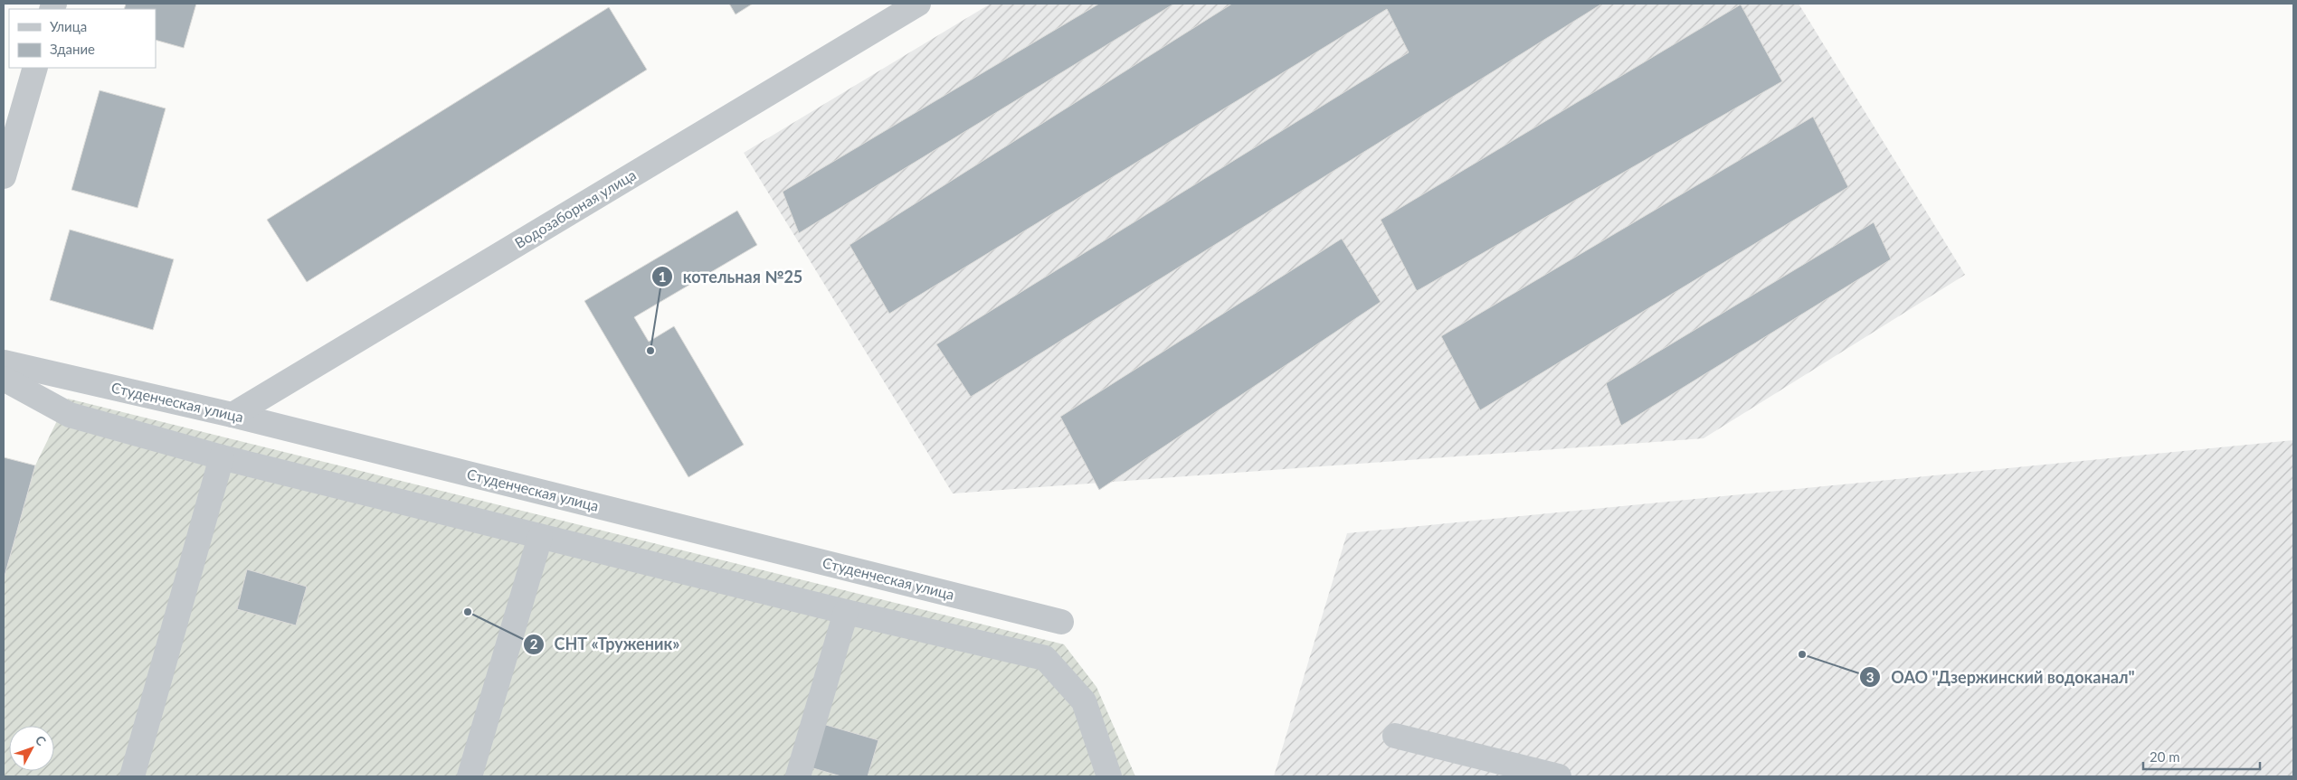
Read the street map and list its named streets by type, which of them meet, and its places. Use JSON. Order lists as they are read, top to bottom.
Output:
{
  "streets": {
    "street": ["Водозаборная улица", "Студенческая улица"]
  },
  "crossings": [
    ["Водозаборная улица", "Студенческая улица"]
  ],
  "places": ["котельная №25", "СНТ «Труженик»", "ОАО \"Дзержинский водоканал\""],
  "legend": ["Улица", "Здание"],
  "scale_bar": "20 m",
  "north": "top right"
}
